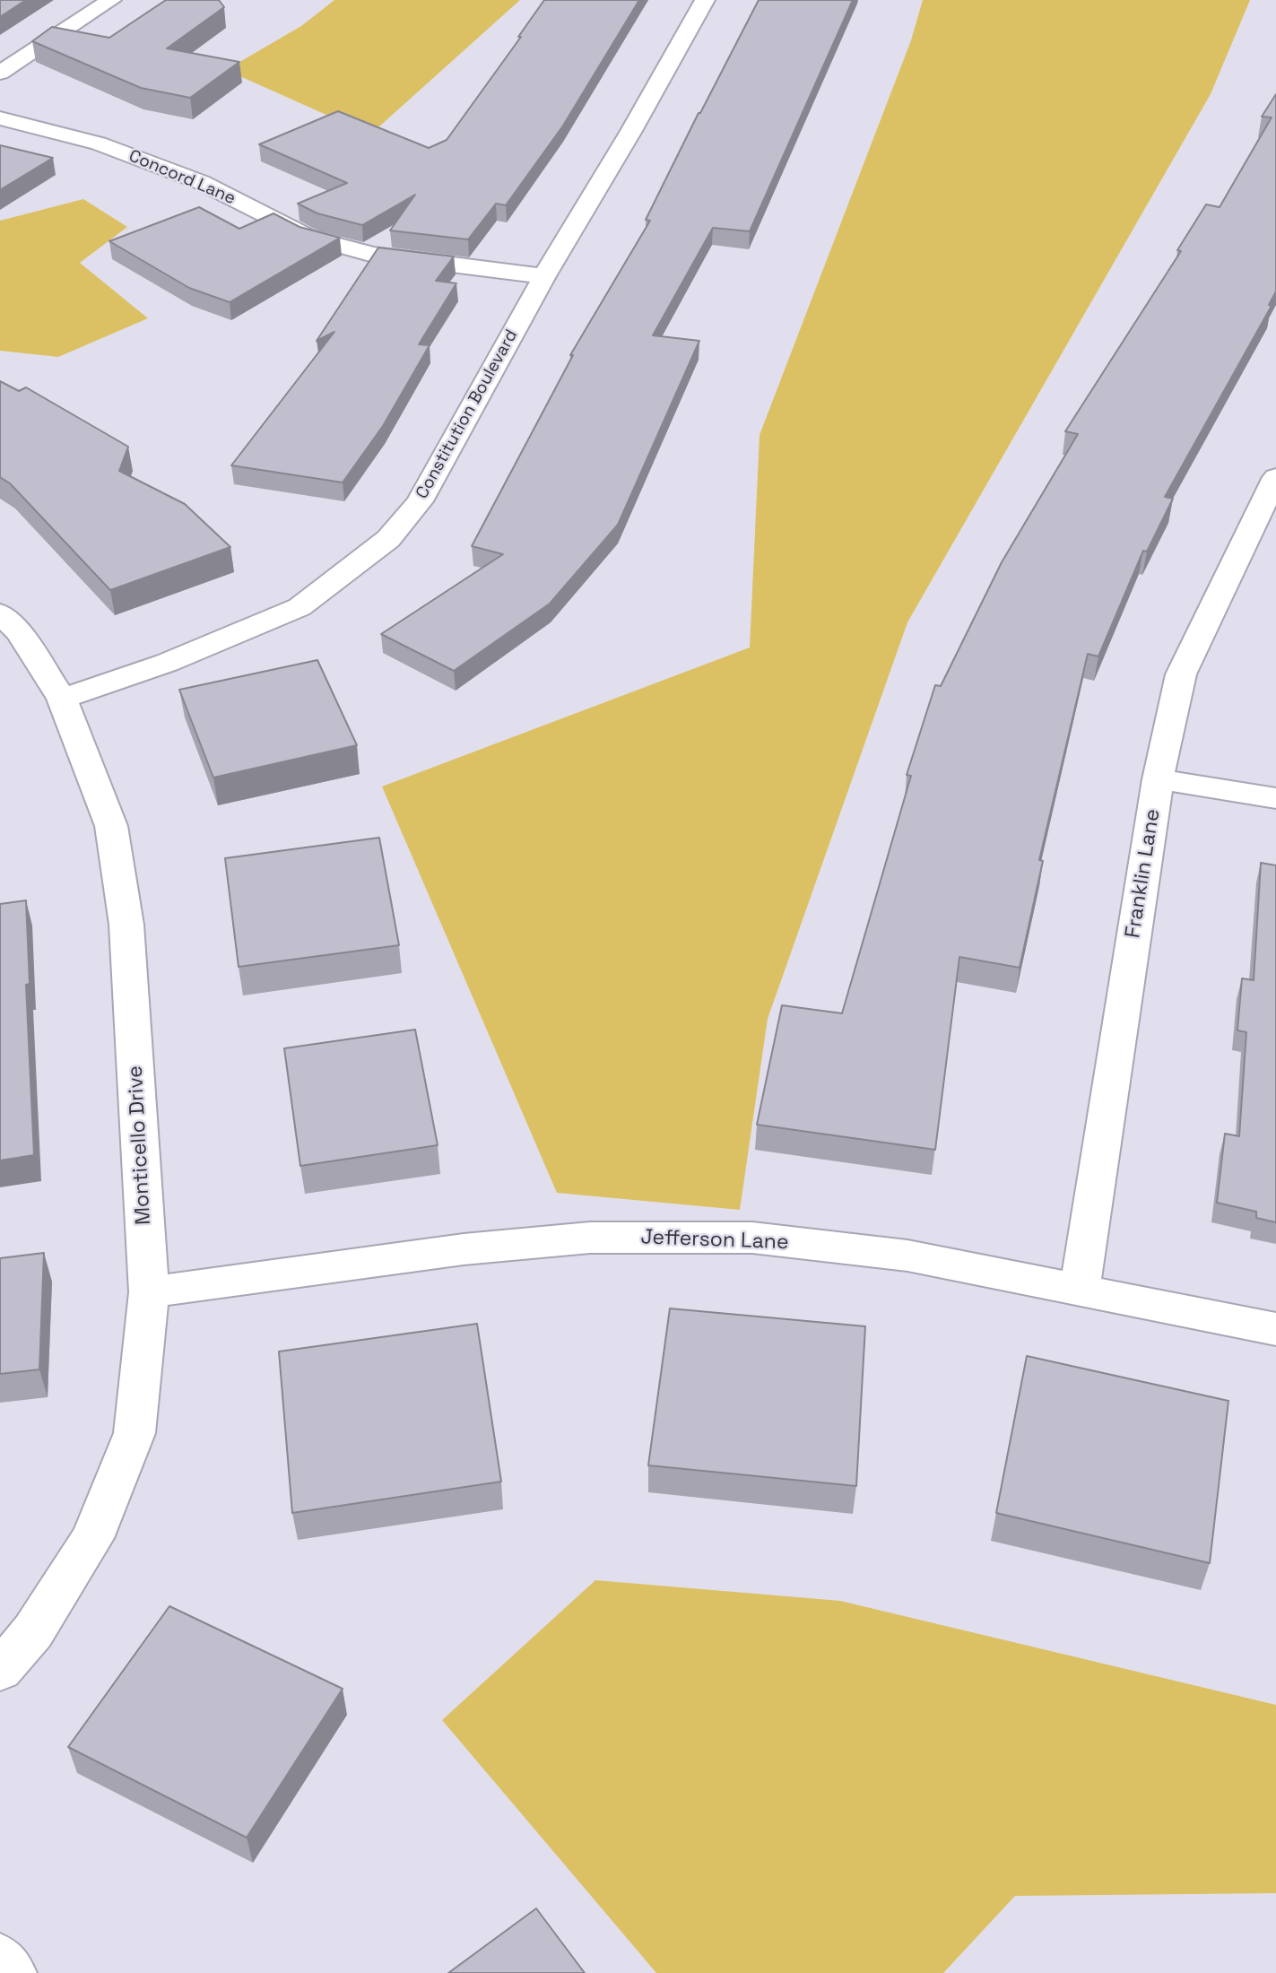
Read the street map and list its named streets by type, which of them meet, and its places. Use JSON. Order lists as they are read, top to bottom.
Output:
{
  "streets": {
    "street": [
      "Concord Lane",
      "Constitution Boulevard",
      "Franklin Lane",
      "Monticello Drive",
      "Jefferson Lane"
    ]
  },
  "crossings": [
    ["Concord Lane", "Constitution Boulevard"],
    ["Constitution Boulevard", "Monticello Drive"],
    ["Franklin Lane", "Jefferson Lane"],
    ["Monticello Drive", "Jefferson Lane"]
  ]
}
